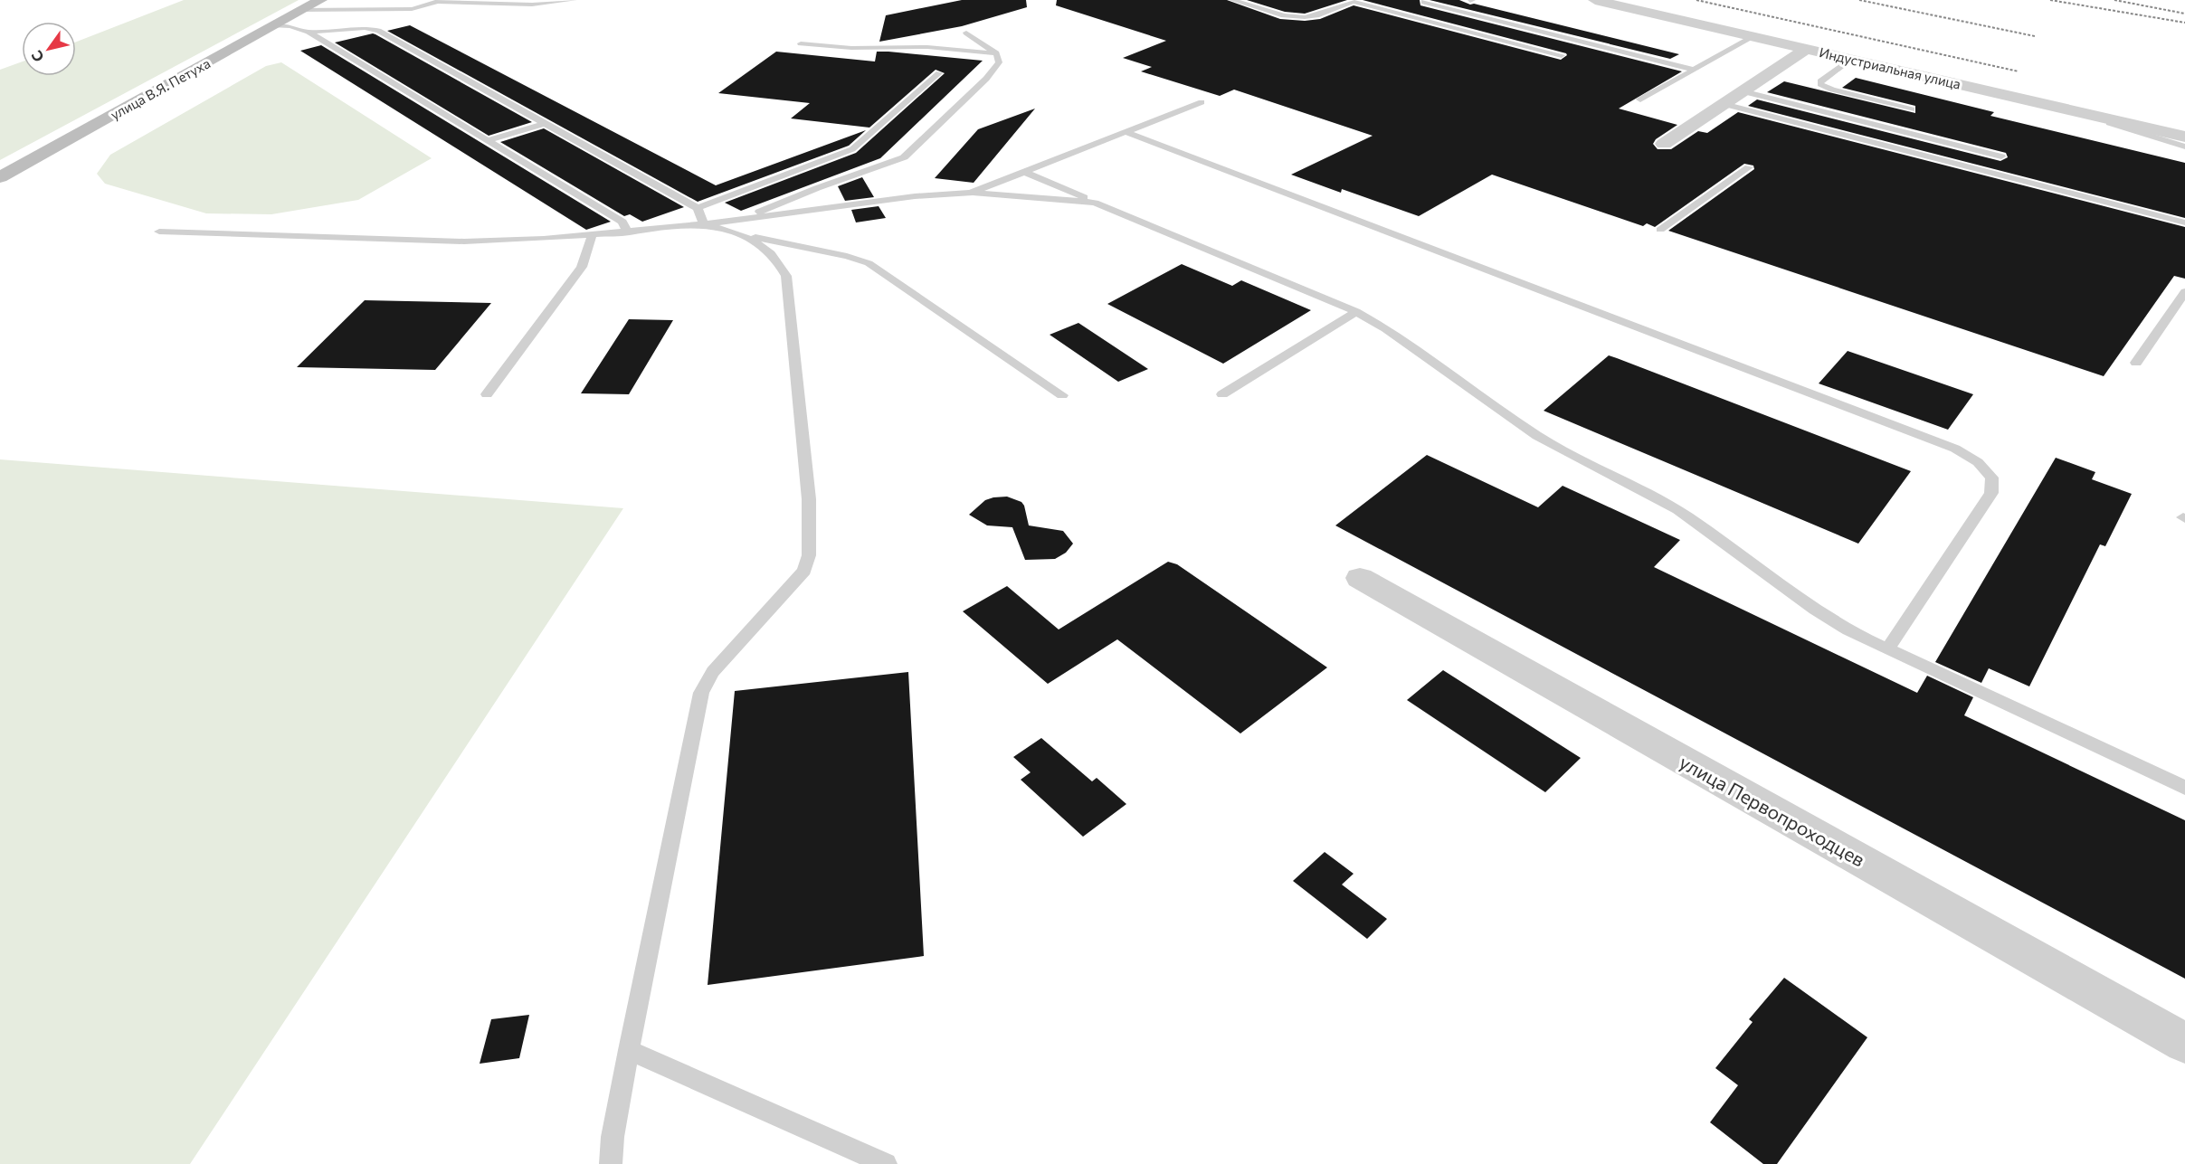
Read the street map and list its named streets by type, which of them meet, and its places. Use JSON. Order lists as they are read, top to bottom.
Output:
{
  "streets": {
    "street": ["Индустриальная улица", "улица В.Я. Петуха", "улица Первопроходцев"]
  },
  "north": "bottom left"
}
